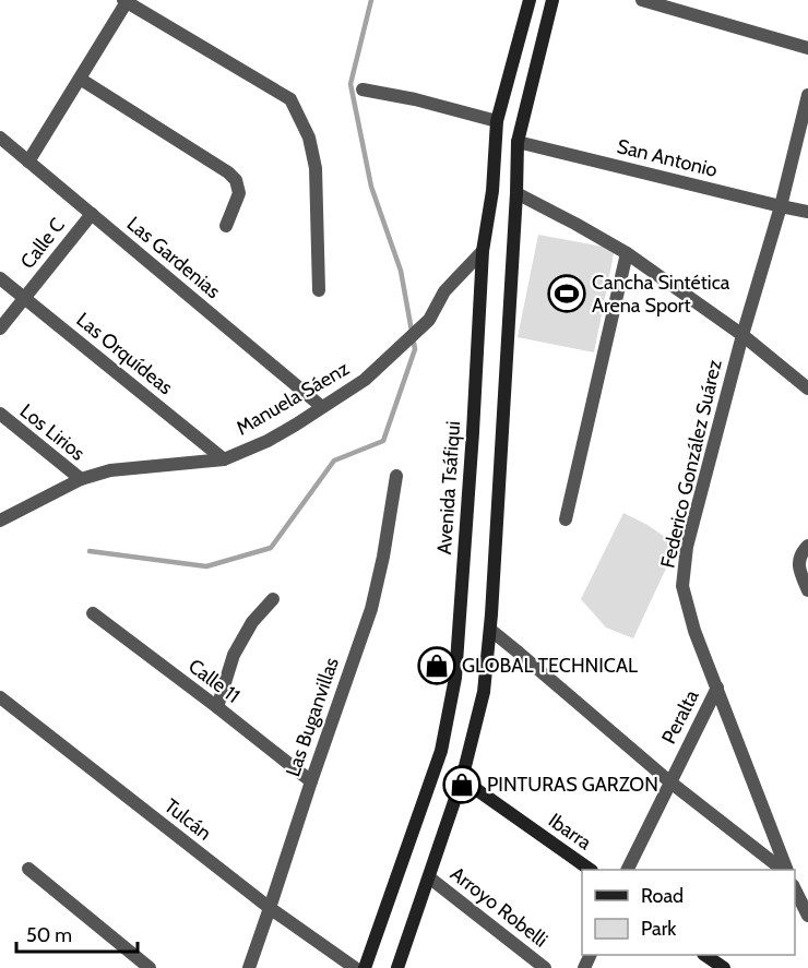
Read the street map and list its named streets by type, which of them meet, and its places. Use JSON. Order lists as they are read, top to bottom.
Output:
{
  "streets": {
    "main road": ["Avenida Tsáfiqui", "Ibarra"],
    "street": [
      "San Antonio",
      "Calle C",
      "Las Gardenias",
      "Las Orquídeas",
      "Manuela Sáenz",
      "Los Lirios",
      "Federico González Suárez",
      "Calle 11",
      "Las Buganvillas",
      "Peralta",
      "Tulcán",
      "Arroyo Robelli"
    ]
  },
  "crossings": [
    ["San Antonio", "Federico González Suárez"],
    ["Calle C", "Las Gardenias"],
    ["Calle C", "Las Orquídeas"],
    ["Las Gardenias", "Manuela Sáenz"],
    ["Las Orquídeas", "Manuela Sáenz"],
    ["Manuela Sáenz", "Los Lirios"],
    ["Manuela Sáenz", "Avenida Tsáfiqui"],
    ["Federico González Suárez", "Peralta"],
    ["Calle 11", "Las Buganvillas"],
    ["Las Buganvillas", "Tulcán"]
  ],
  "places": {
    "sports": ["Cancha Sintética Arena Sport"],
    "shop": ["GLOBAL TECHNICAL", "PINTURAS GARZON"]
  },
  "legend": ["Road", "Park"],
  "scale_bar": "50 m"
}
